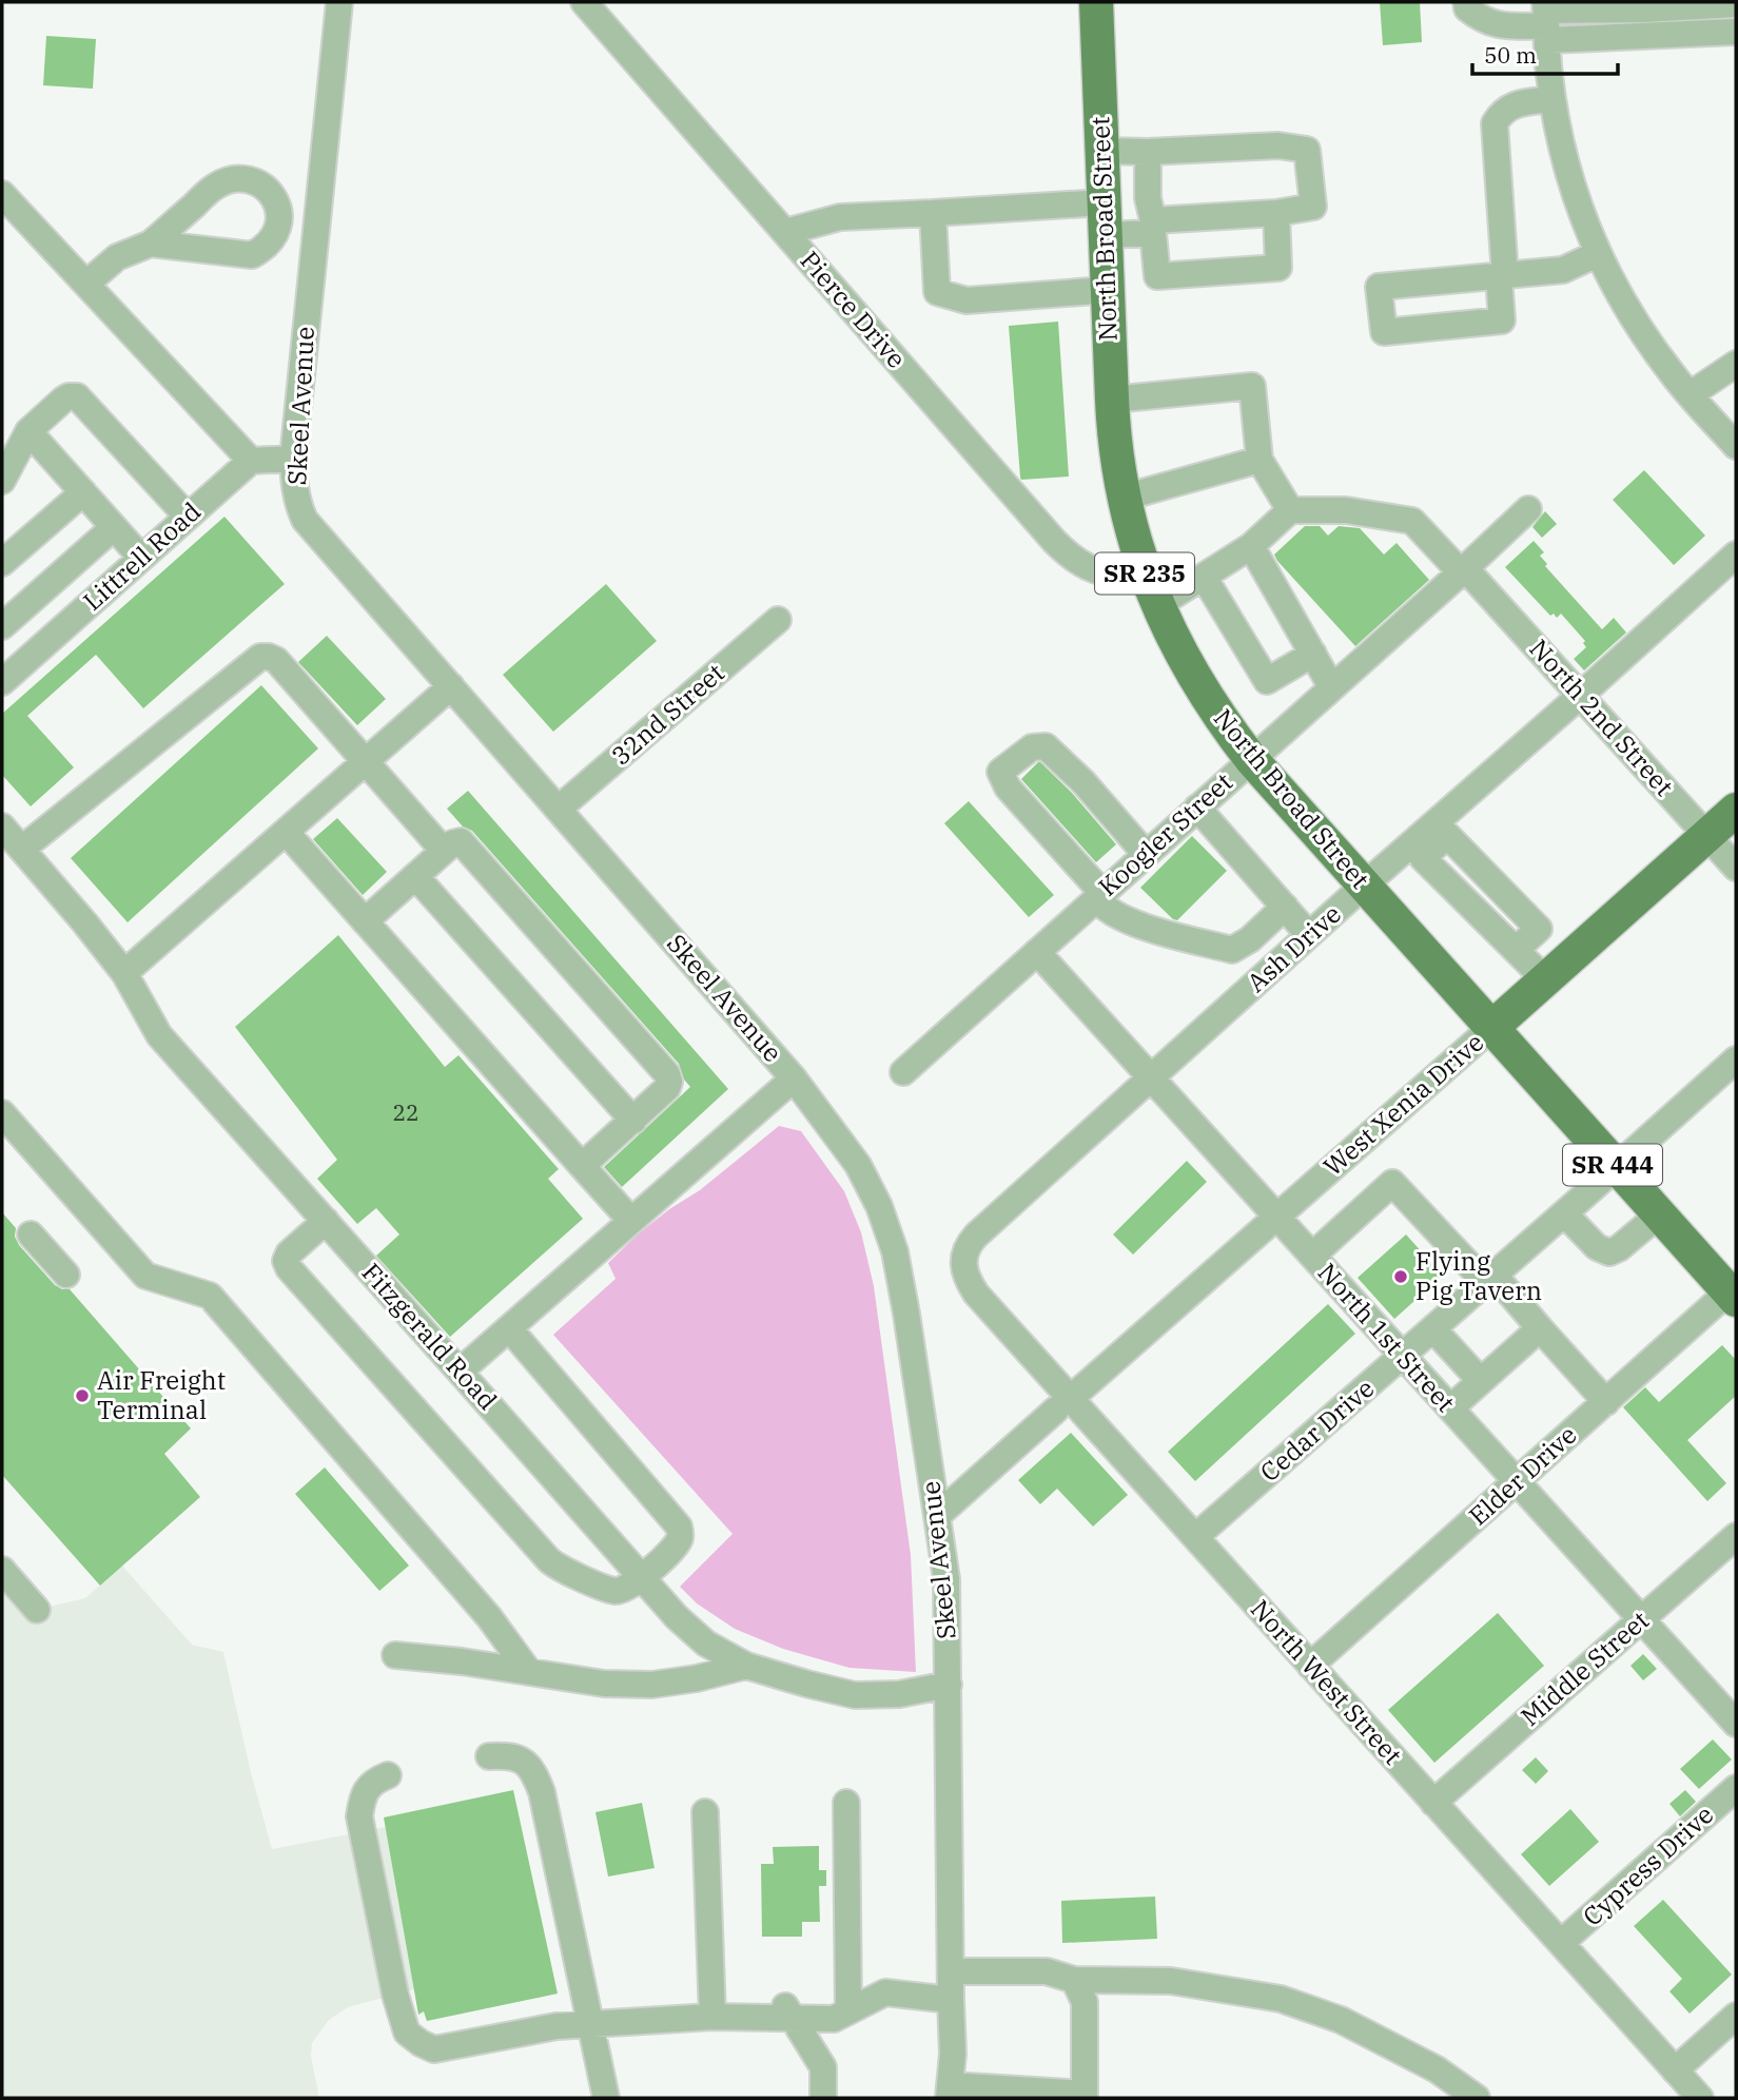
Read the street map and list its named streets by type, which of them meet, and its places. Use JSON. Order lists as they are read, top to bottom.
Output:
{
  "streets": {
    "main road": [
      "North Broad Street",
      "SR 235",
      "West Xenia Drive",
      "SR 444"
    ],
    "street": [
      "Pierce Drive",
      "Skeel Avenue",
      "Littrell Road",
      "32nd Street",
      "North 2nd Street",
      "Koogler Street",
      "Ash Drive",
      "Fitzgerald Road",
      "North 1st Street",
      "Cedar Drive",
      "Elder Drive",
      "Middle Street",
      "North West Street",
      "Cypress Drive"
    ]
  },
  "crossings": [
    ["North Broad Street", "Pierce Drive"],
    ["North Broad Street", "Koogler Street"],
    ["North Broad Street", "Ash Drive"],
    ["North Broad Street", "West Xenia Drive"],
    ["North Broad Street", "Cedar Drive"],
    ["North Broad Street", "Elder Drive"],
    ["Skeel Avenue", "32nd Street"],
    ["Skeel Avenue", "West Xenia Drive"],
    ["Skeel Avenue", "Fitzgerald Road"],
    ["North 2nd Street", "Koogler Street"],
    ["North 2nd Street", "Ash Drive"],
    ["North 2nd Street", "West Xenia Drive"],
    ["Koogler Street", "North 1st Street"],
    ["Ash Drive", "North 1st Street"],
    ["Ash Drive", "North West Street"],
    ["West Xenia Drive", "North 1st Street"],
    ["West Xenia Drive", "North West Street"],
    ["North 1st Street", "Cedar Drive"],
    ["North 1st Street", "Elder Drive"],
    ["North 1st Street", "Middle Street"],
    ["Cedar Drive", "North West Street"],
    ["Elder Drive", "North West Street"],
    ["Middle Street", "North West Street"],
    ["North West Street", "Cypress Drive"]
  ],
  "places": ["Flying Pig Tavern", "Air Freight Terminal"],
  "house_numbers": ["22"],
  "scale_bar": "50 m"
}
